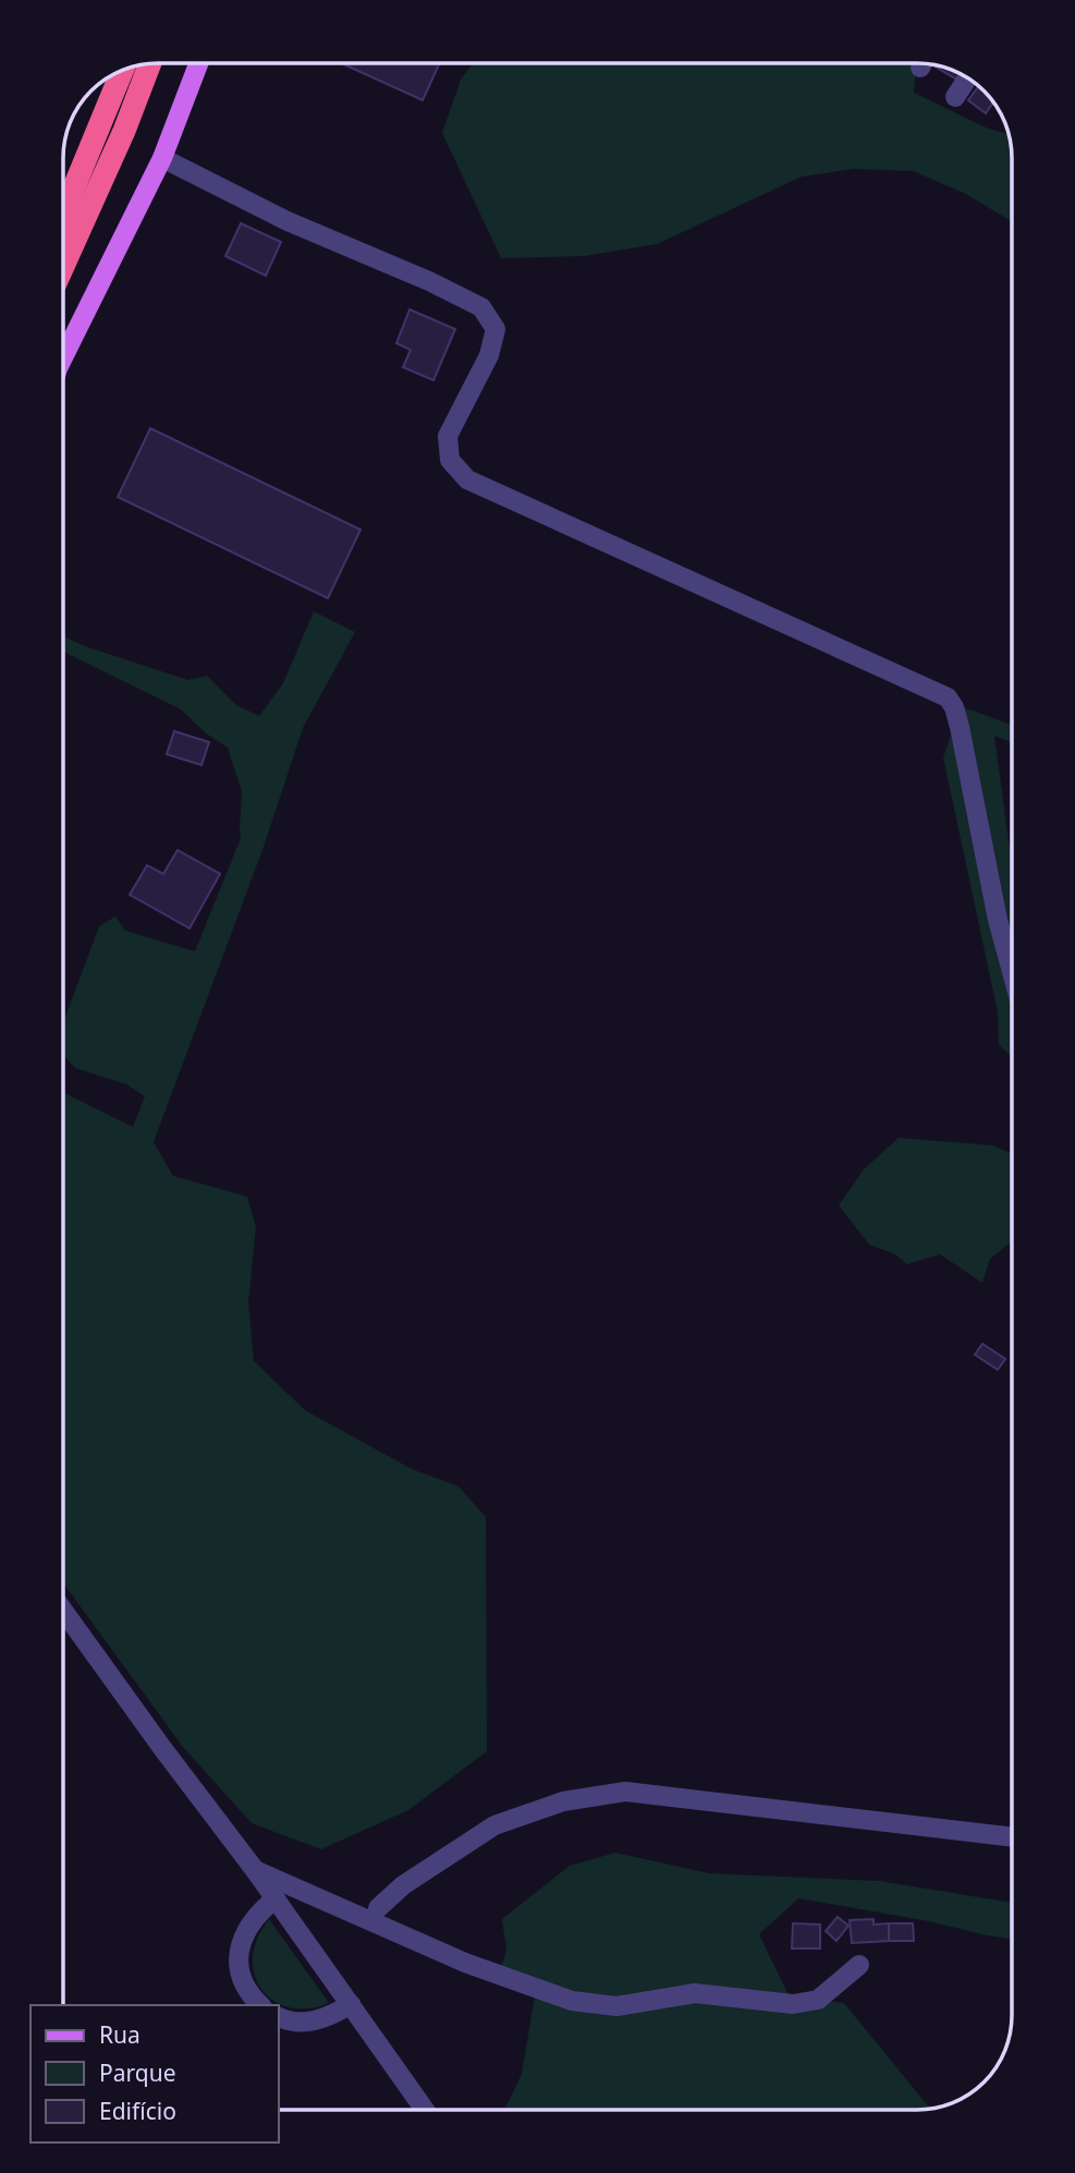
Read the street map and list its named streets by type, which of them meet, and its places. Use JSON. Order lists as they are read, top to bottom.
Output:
{
  "legend": ["Rua", "Parque", "Edifício"]
}
